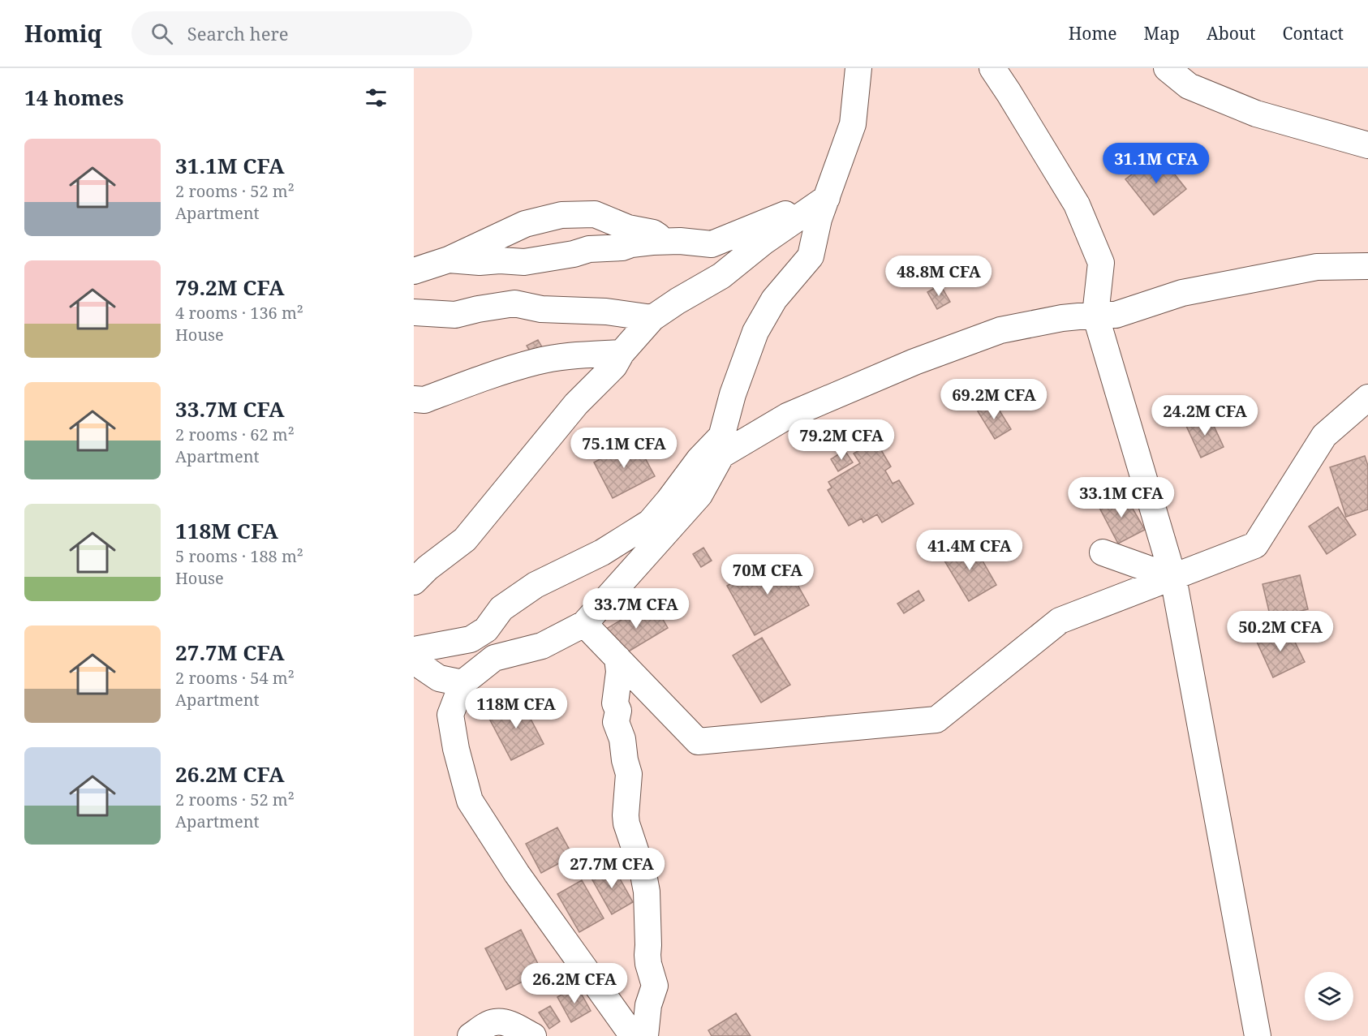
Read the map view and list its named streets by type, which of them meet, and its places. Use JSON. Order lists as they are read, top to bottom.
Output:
{
  "page": {
    "header": "Homiq",
    "search": "Search here",
    "nav": [
      "Home",
      "Map",
      "About",
      "Contact"
    ],
    "heading": "14 homes",
    "list": [
      {
        "name": "31.1M CFA",
        "note": "2 rooms · 52 m² · Apartment"
      },
      {
        "name": "79.2M CFA",
        "note": "4 rooms · 136 m² · House"
      },
      {
        "name": "33.7M CFA",
        "note": "2 rooms · 62 m² · Apartment"
      },
      {
        "name": "118M CFA",
        "note": "5 rooms · 188 m² · House"
      },
      {
        "name": "27.7M CFA",
        "note": "2 rooms · 54 m² · Apartment"
      },
      {
        "name": "26.2M CFA",
        "note": "2 rooms · 52 m² · Apartment"
      }
    ],
    "price": [
      "31.1M CFA",
      "48.8M CFA",
      "69.2M CFA",
      "24.2M CFA",
      "79.2M CFA",
      "75.1M CFA",
      "33.1M CFA",
      "41.4M CFA",
      "70M CFA",
      "33.7M CFA",
      "50.2M CFA",
      "118M CFA",
      "27.7M CFA",
      "26.2M CFA"
    ]
  }
}
